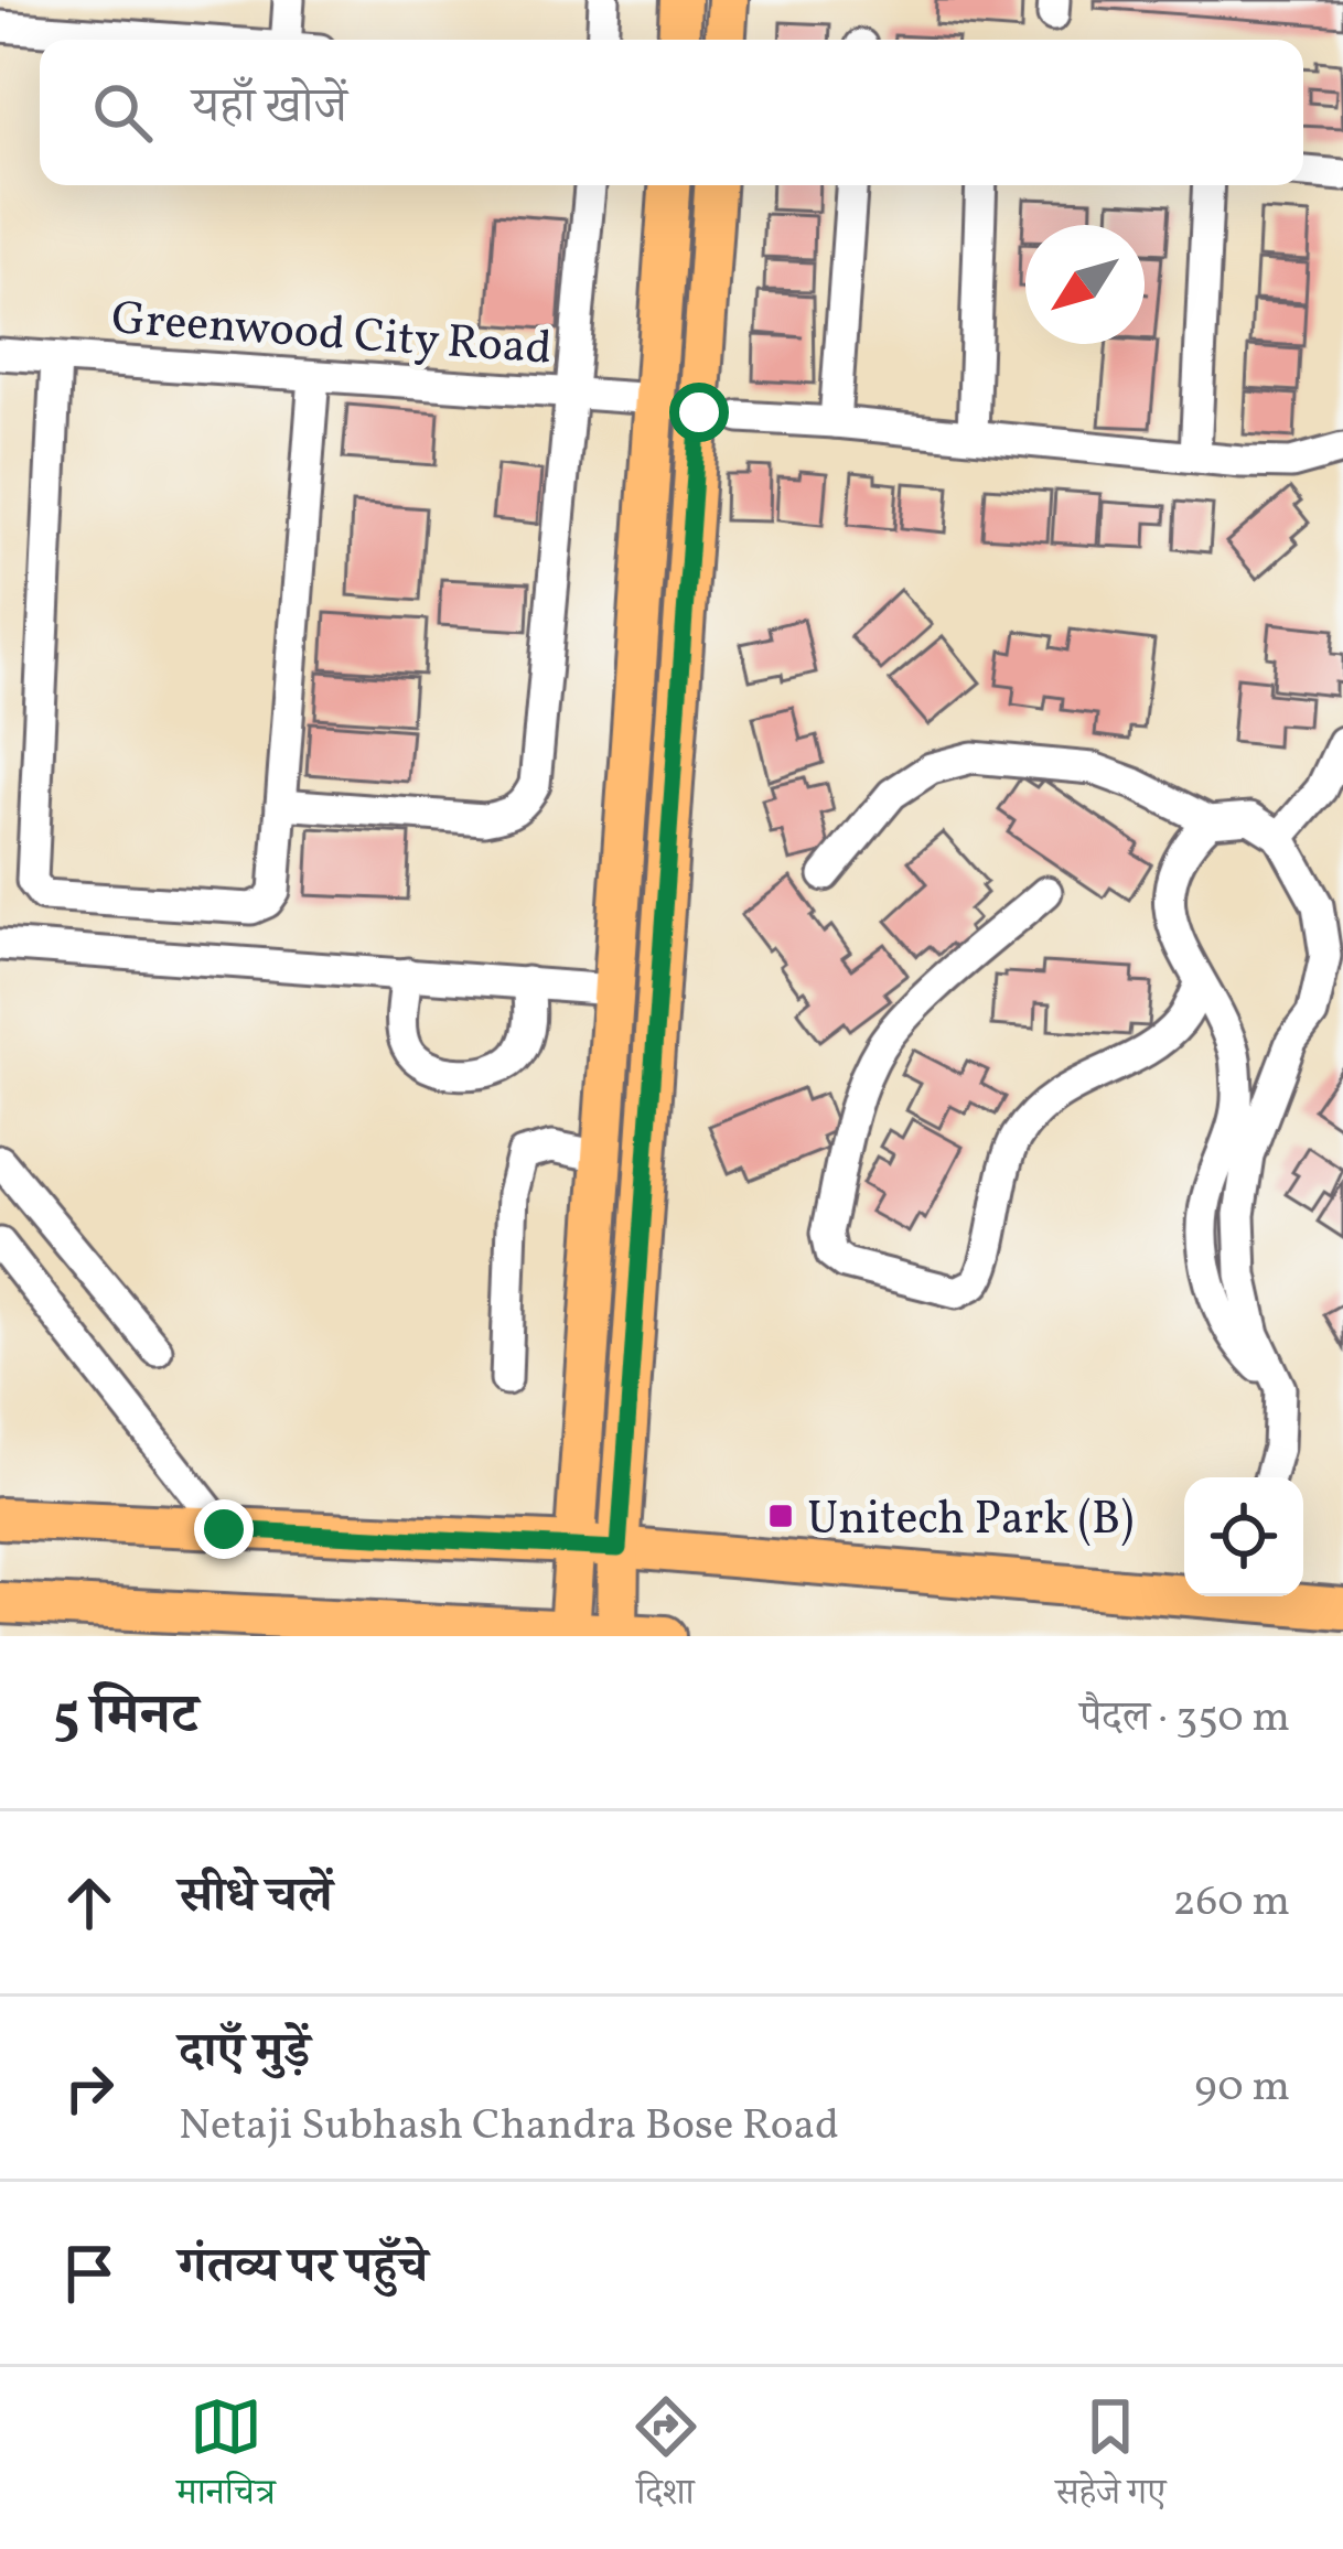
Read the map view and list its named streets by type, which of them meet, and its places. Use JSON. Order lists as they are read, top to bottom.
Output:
{
  "streets": {
    "street": ["Greenwood City Road"]
  },
  "places": {
    "transit": ["Unitech Park (B)"]
  },
  "north": "bottom left",
  "page": {
    "search": "यहाँ खोजें",
    "heading": ["5 मिनट", "पैदल · 350 m"],
    "list": [
      ["सीधे चलें", "260 m"],
      ["दाएँ मुड़ें", "Netaji Subhash Chandra Bose Road", "90 m"],
      "गंतव्य पर पहुँचे"
    ],
    "nav": ["मानचित्र", "दिशा", "सहेजे गए"]
  }
}
